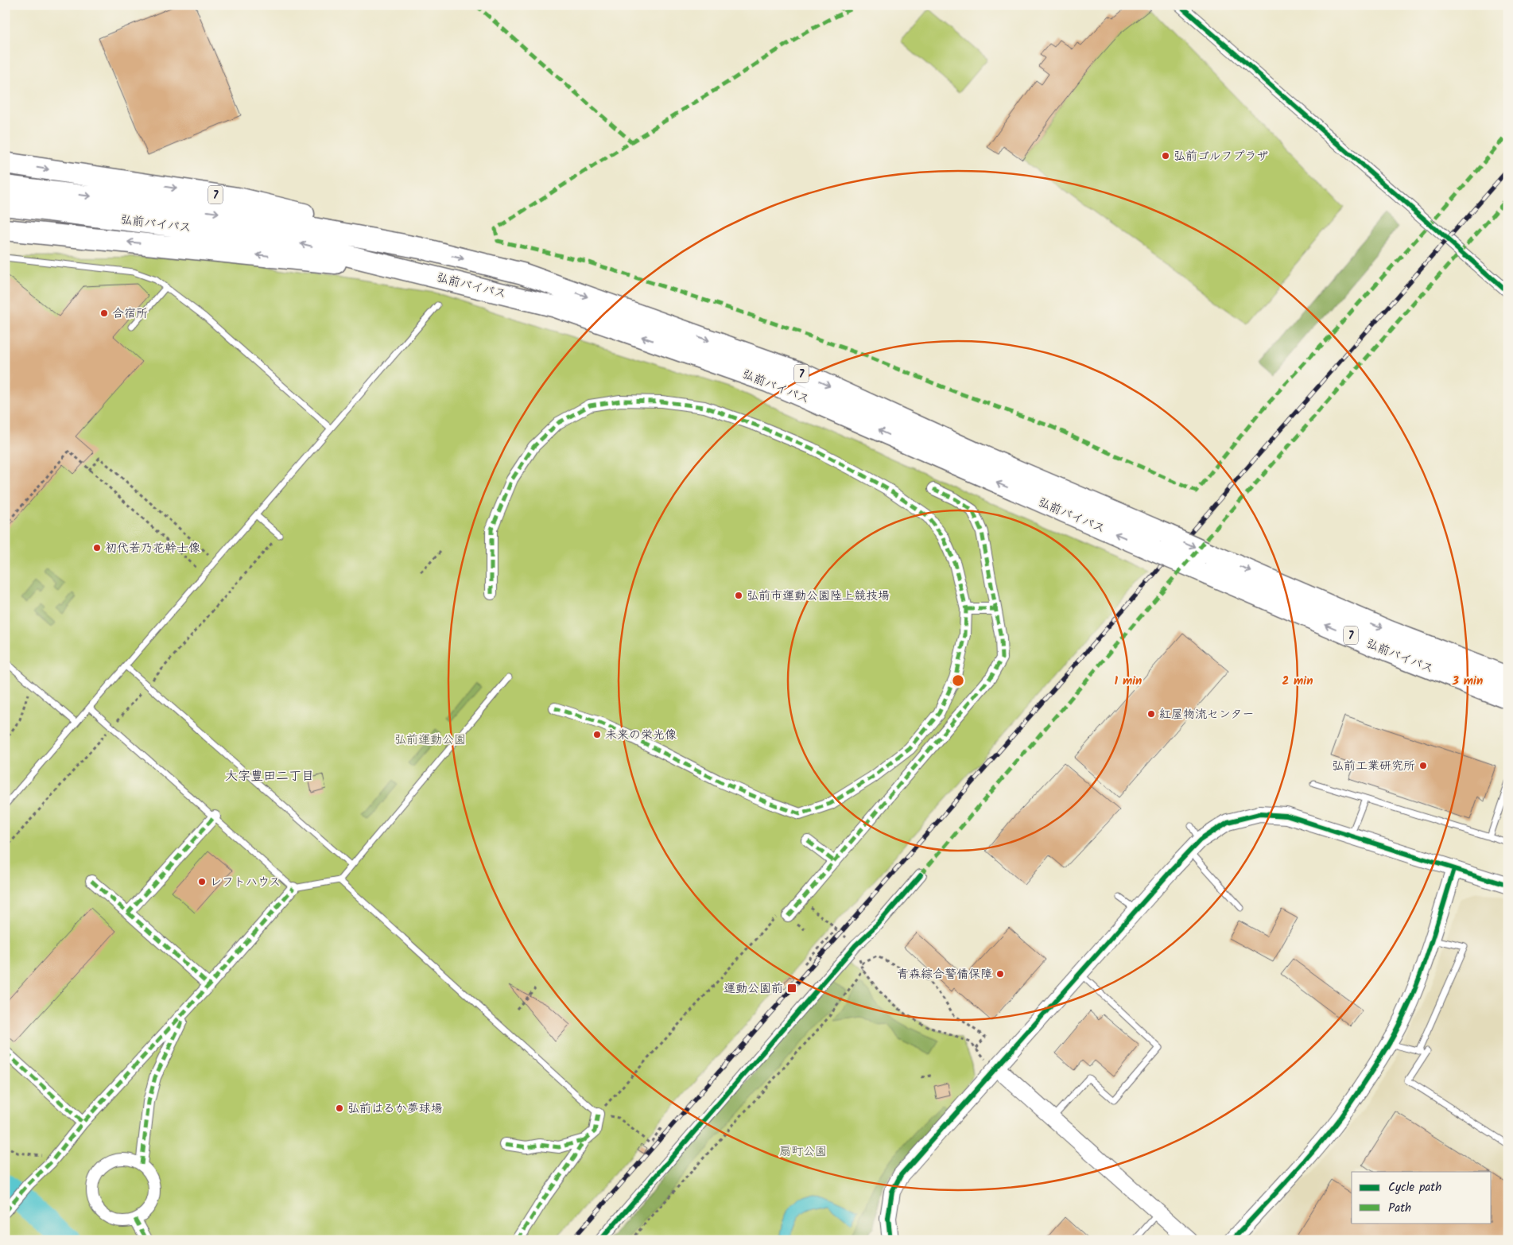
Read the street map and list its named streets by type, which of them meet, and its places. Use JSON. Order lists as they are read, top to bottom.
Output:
{
  "streets": {
    "highway": ["7", "弘前バイパス"]
  },
  "crossings": [
    ["7", "弘前バイパス"]
  ],
  "districts": ["大字豊田二丁目"],
  "parks": ["弘前運動公園", "扇町公園"],
  "places": {
    "other": [
      "弘前ゴルフプラザ",
      "合宿所",
      "初代若乃花幹士像",
      "弘前市運動公園陸上競技場",
      "紅屋物流センター",
      "未来の栄光像",
      "弘前工業研究所",
      "レフトハウス",
      "青森綜合警備保障",
      "弘前はるか夢球場"
    ],
    "transit": ["運動公園前"]
  },
  "legend": ["Cycle path", "Path"],
  "rings": ["1 min", "2 min", "3 min"]
}
